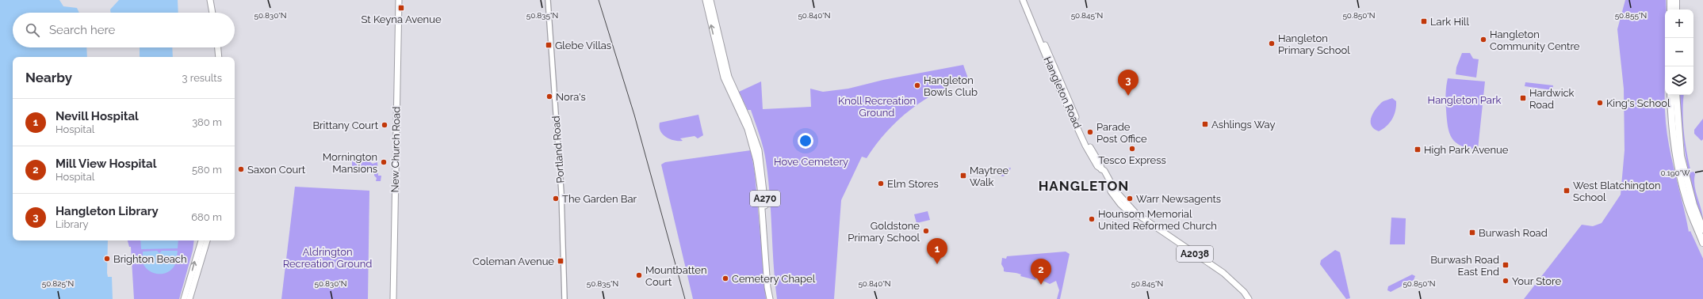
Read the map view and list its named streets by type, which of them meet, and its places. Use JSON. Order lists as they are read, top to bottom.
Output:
{
  "streets": {
    "main road": [
      "Hangleton Road",
      "New Church Road",
      "A270",
      "A2038"
    ],
    "street": ["Portland Road"]
  },
  "districts": ["HANGLETON"],
  "parks": [
    "Hangleton Park",
    "Knoll Recreation Ground",
    "Hove Cemetery",
    "Aldrington Recreation Ground"
  ],
  "places": {
    "transit": [
      "St Keyna Avenue",
      "Lark Hill",
      "Glebe Villas",
      "Hardwick Road",
      "Ashlings Way",
      "High Park Avenue",
      "Maytree Walk",
      "West Blatchington School",
      "Burwash Road",
      "Coleman Avenue",
      "Burwash Road East End"
    ],
    "other": [
      "Hangleton Community Centre",
      "Hangleton Primary School",
      "Hangleton Bowls Club",
      "Nora's",
      "King's School",
      "Brittany Court",
      "Parade Post Office",
      "Tesco Express",
      "Mornington Mansions",
      "Saxon Court",
      "Elm Stores",
      "The Garden Bar",
      "Warr Newsagents",
      "Hounsom Memorial United Reformed Church",
      "Goldstone Primary School",
      "Brighton Beach",
      "Mountbatten Court",
      "Cemetery Chapel",
      "Your Store"
    ]
  },
  "page": {
    "map_buttons": ["+", "−"],
    "search": "Search here",
    "heading": ["Nearby", "3 results"],
    "pins": ["3", "1", "2"],
    "list": [
      {
        "mark": "1",
        "name": "Nevill Hospital",
        "note": "Hospital",
        "value": "380 m"
      },
      {
        "mark": "2",
        "name": "Mill View Hospital",
        "note": "Hospital",
        "value": "580 m"
      },
      {
        "mark": "3",
        "name": "Hangleton Library",
        "note": "Library",
        "value": "680 m"
      }
    ]
  },
  "coordinates": [
    "50.830°N",
    "50.835°N",
    "50.840°N",
    "50.845°N",
    "50.850°N",
    "50.855°N",
    "0.190°W",
    "50.825°N"
  ]
}
